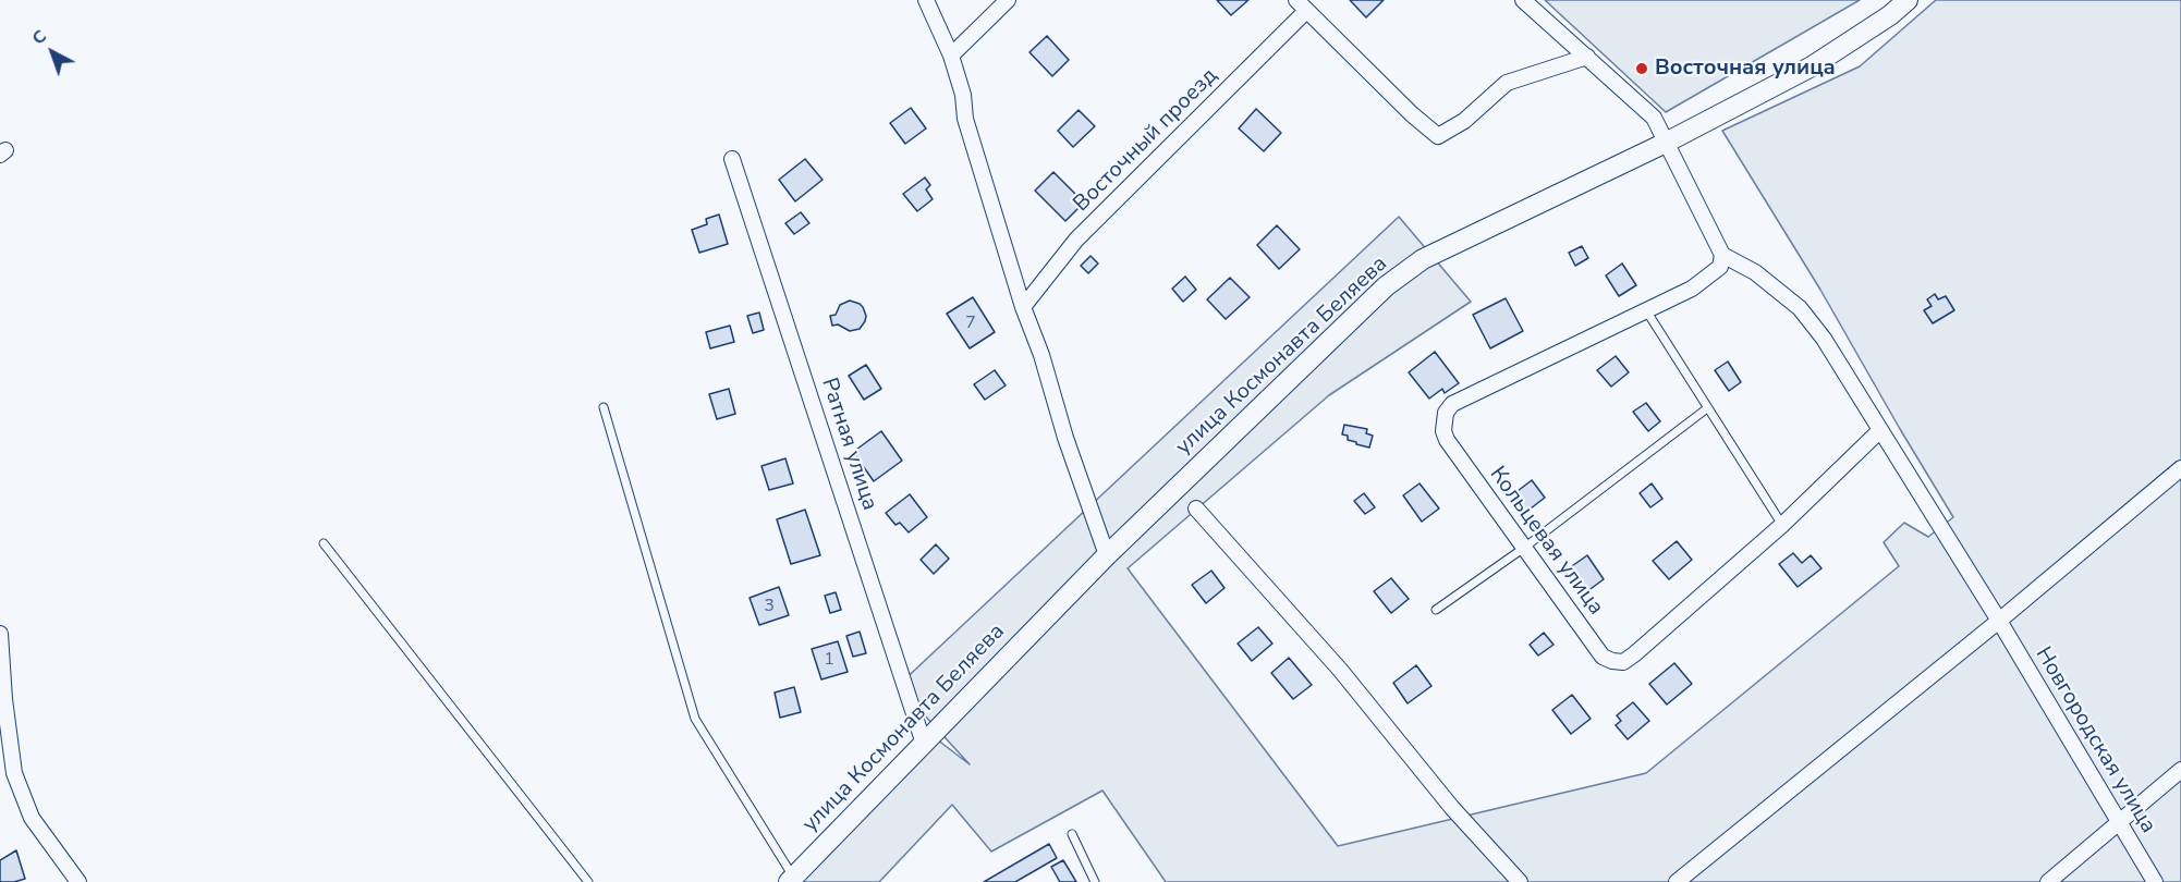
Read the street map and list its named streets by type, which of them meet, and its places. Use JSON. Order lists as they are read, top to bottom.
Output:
{
  "streets": {
    "street": [
      "Восточный проезд",
      "улица Космонавта Беляева",
      "Ратная улица",
      "Кольцевая улица",
      "Новгородская улица"
    ]
  },
  "crossings": [
    ["улица Космонавта Беляева", "Ратная улица"],
    ["Кольцевая улица", "Новгородская улица"]
  ],
  "places": ["Восточная улица"],
  "house_numbers": ["7", "3", "1"],
  "north": "top left"
}
